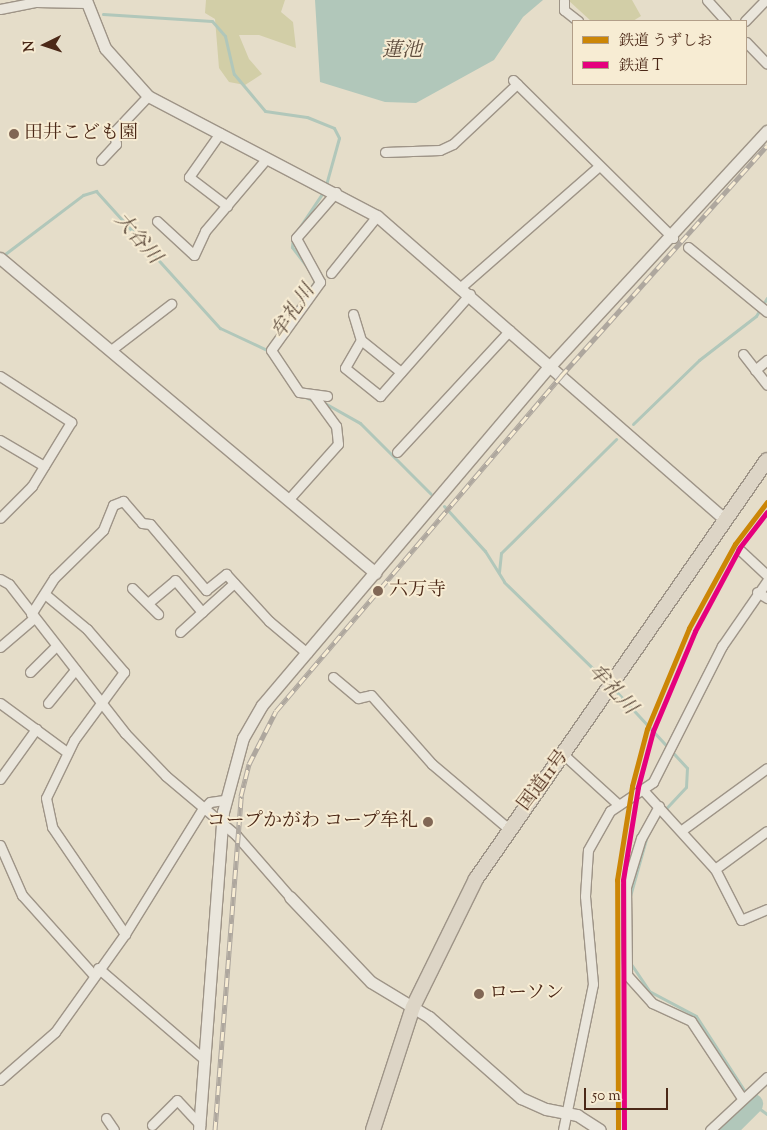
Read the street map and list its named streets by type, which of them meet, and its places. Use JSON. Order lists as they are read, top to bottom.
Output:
{
  "streets": {
    "highway": ["国道11号"]
  },
  "water": ["蓮池", "大谷川", "牟礼川"],
  "places": [
    "田井こども園",
    "六万寺",
    "コープかがわ コープ牟礼",
    "ローソン"
  ],
  "lines": ["rail line うずしお", "rail line T"],
  "legend": ["鉄道 うずしお", "鉄道 T"],
  "scale_bar": "50 m",
  "north": "left"
}
